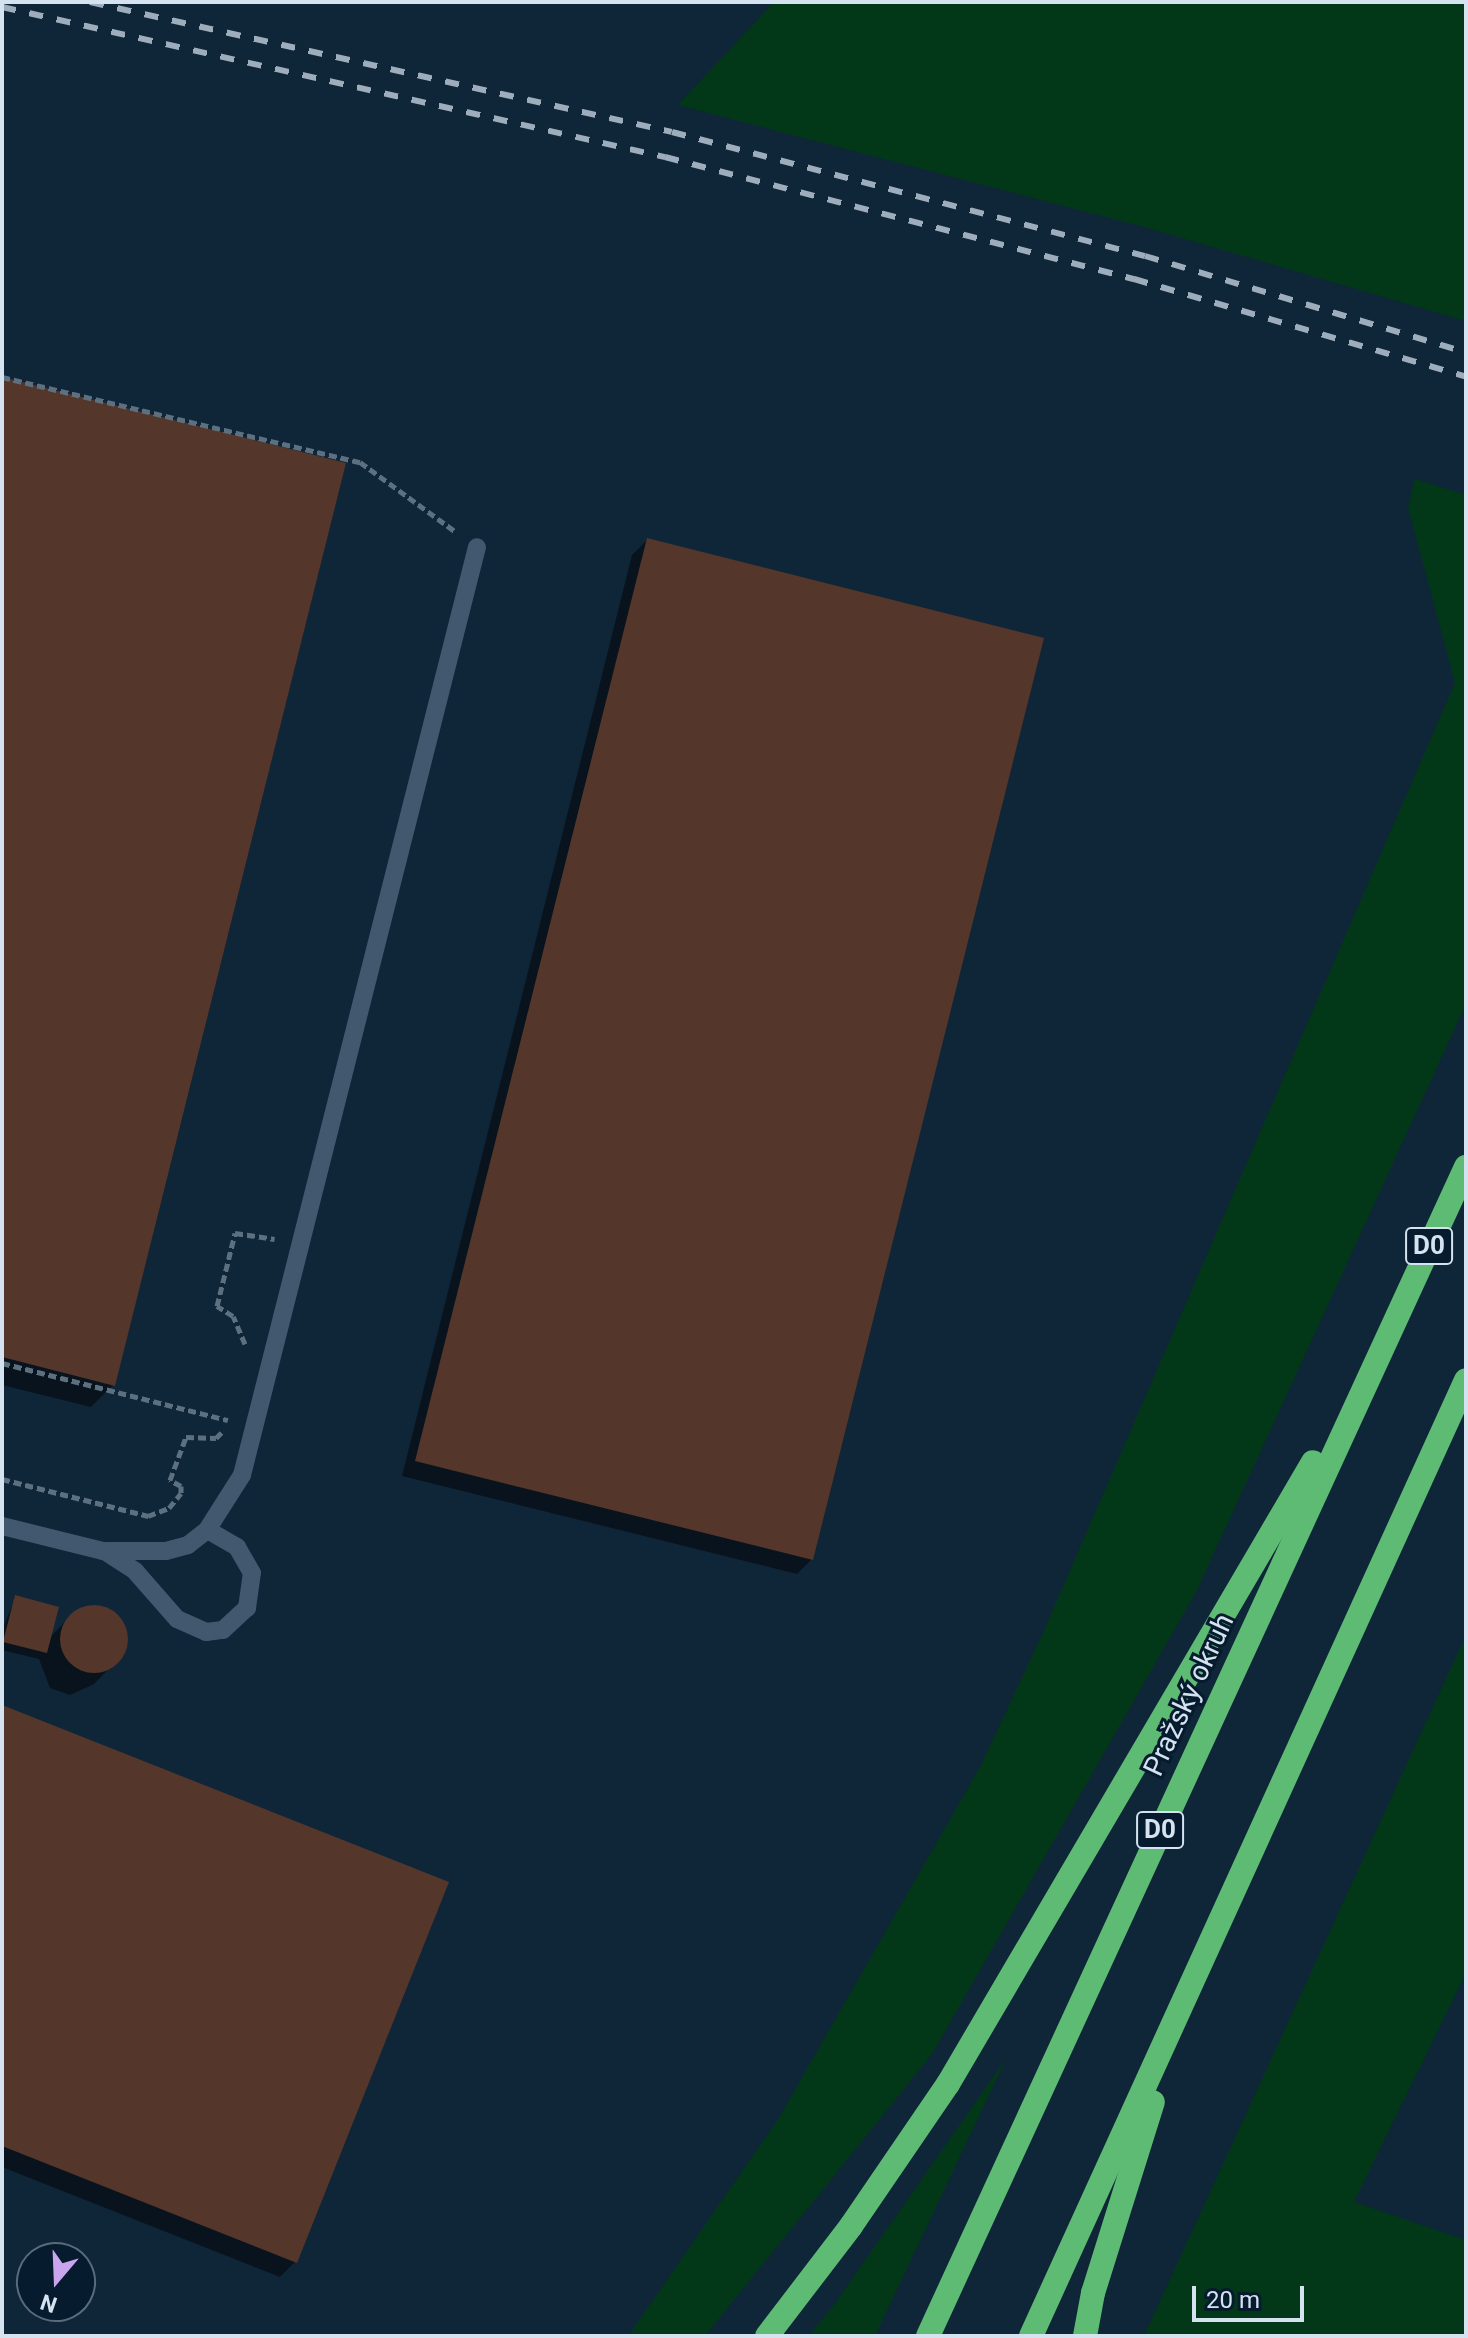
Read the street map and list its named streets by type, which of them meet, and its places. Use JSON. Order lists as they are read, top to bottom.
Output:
{
  "streets": {
    "highway": ["D0", "Pražský okruh"]
  },
  "scale_bar": "20 m",
  "north": "bottom"
}
